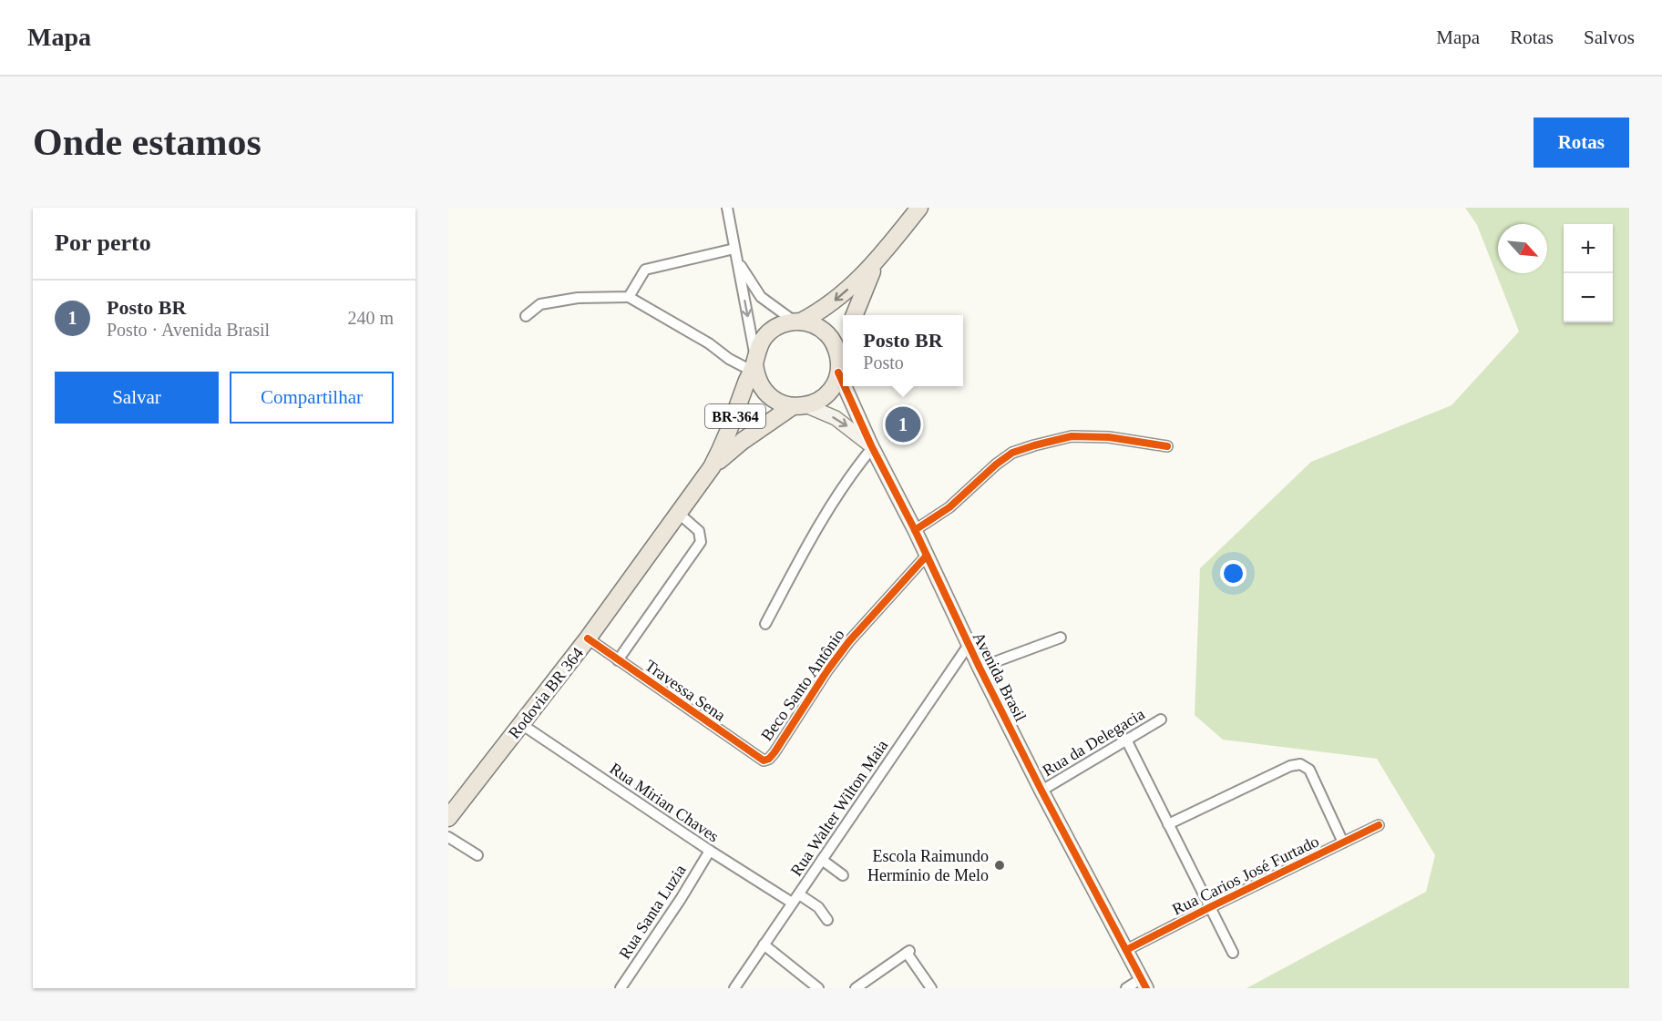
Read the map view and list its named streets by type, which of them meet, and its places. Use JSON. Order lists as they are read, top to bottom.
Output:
{
  "streets": {
    "main road": ["BR-364", "Rodovia BR 364"],
    "street": [
      "Avenida Brasil",
      "Beco Santo Antônio",
      "Travessa Sena",
      "Rua da Delegacia",
      "Rua Mirian Chaves",
      "Rua Walter Wilton Maia",
      "Rua Carios José Furtado",
      "Rua Santa Luzia"
    ]
  },
  "crossings": [
    ["BR-364", "Avenida Brasil"],
    ["BR-364", "Rodovia BR 364"],
    ["Avenida Brasil", "Beco Santo Antônio"],
    ["Avenida Brasil", "Rodovia BR 364"],
    ["Avenida Brasil", "Rua da Delegacia"],
    ["Avenida Brasil", "Rua Walter Wilton Maia"],
    ["Avenida Brasil", "Rua Carios José Furtado"],
    ["Beco Santo Antônio", "Travessa Sena"],
    ["Travessa Sena", "Rodovia BR 364"],
    ["Rodovia BR 364", "Rua Mirian Chaves"],
    ["Rua Mirian Chaves", "Rua Walter Wilton Maia"],
    ["Rua Mirian Chaves", "Rua Santa Luzia"]
  ],
  "places": ["Escola Raimundo Hermínio de Melo"],
  "north": "bottom right",
  "page": {
    "header": "Mapa",
    "nav": ["Mapa", "Rotas", "Salvos"],
    "buttons": [
      "Rotas",
      ["Salvar", "Compartilhar"]
    ],
    "title": "Onde estamos",
    "heading": "Por perto",
    "map_buttons": ["+", "−"],
    "list": [
      {
        "mark": "1",
        "name": "Posto BR",
        "note": "Posto · Avenida Brasil",
        "value": "240 m"
      }
    ],
    "popup": ["Posto BR", "Posto"],
    "pins": "1"
  }
}
